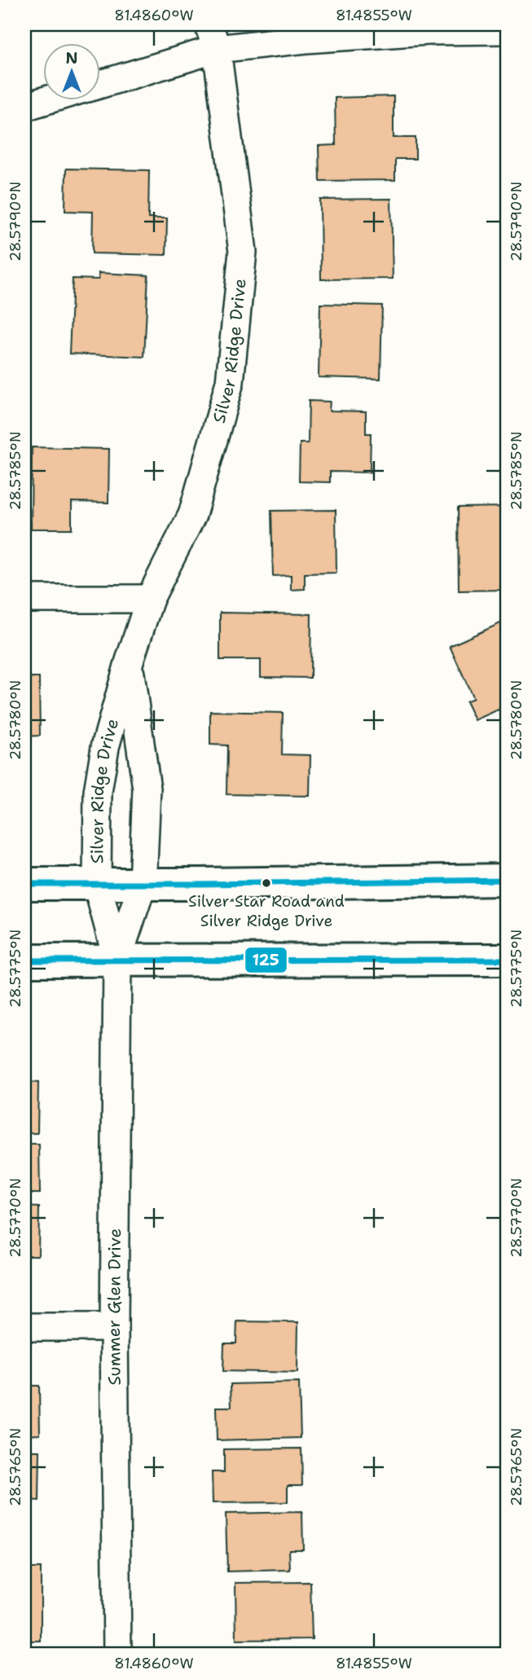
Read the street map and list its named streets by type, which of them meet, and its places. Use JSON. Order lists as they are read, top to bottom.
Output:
{
  "streets": {
    "street": ["Silver Ridge Drive", "Summer Glen Drive"]
  },
  "crossings": [
    ["Silver Ridge Drive", "Summer Glen Drive"]
  ],
  "places": ["Silver Star Road and Silver Ridge Drive"],
  "lines": ["transit line 125"],
  "north": "top",
  "coordinates": [
    "81.4860°W",
    "81.4855°W",
    "28.5790°N",
    "28.5785°N",
    "28.5780°N",
    "28.5775°N",
    "28.5770°N",
    "28.5765°N"
  ]
}
